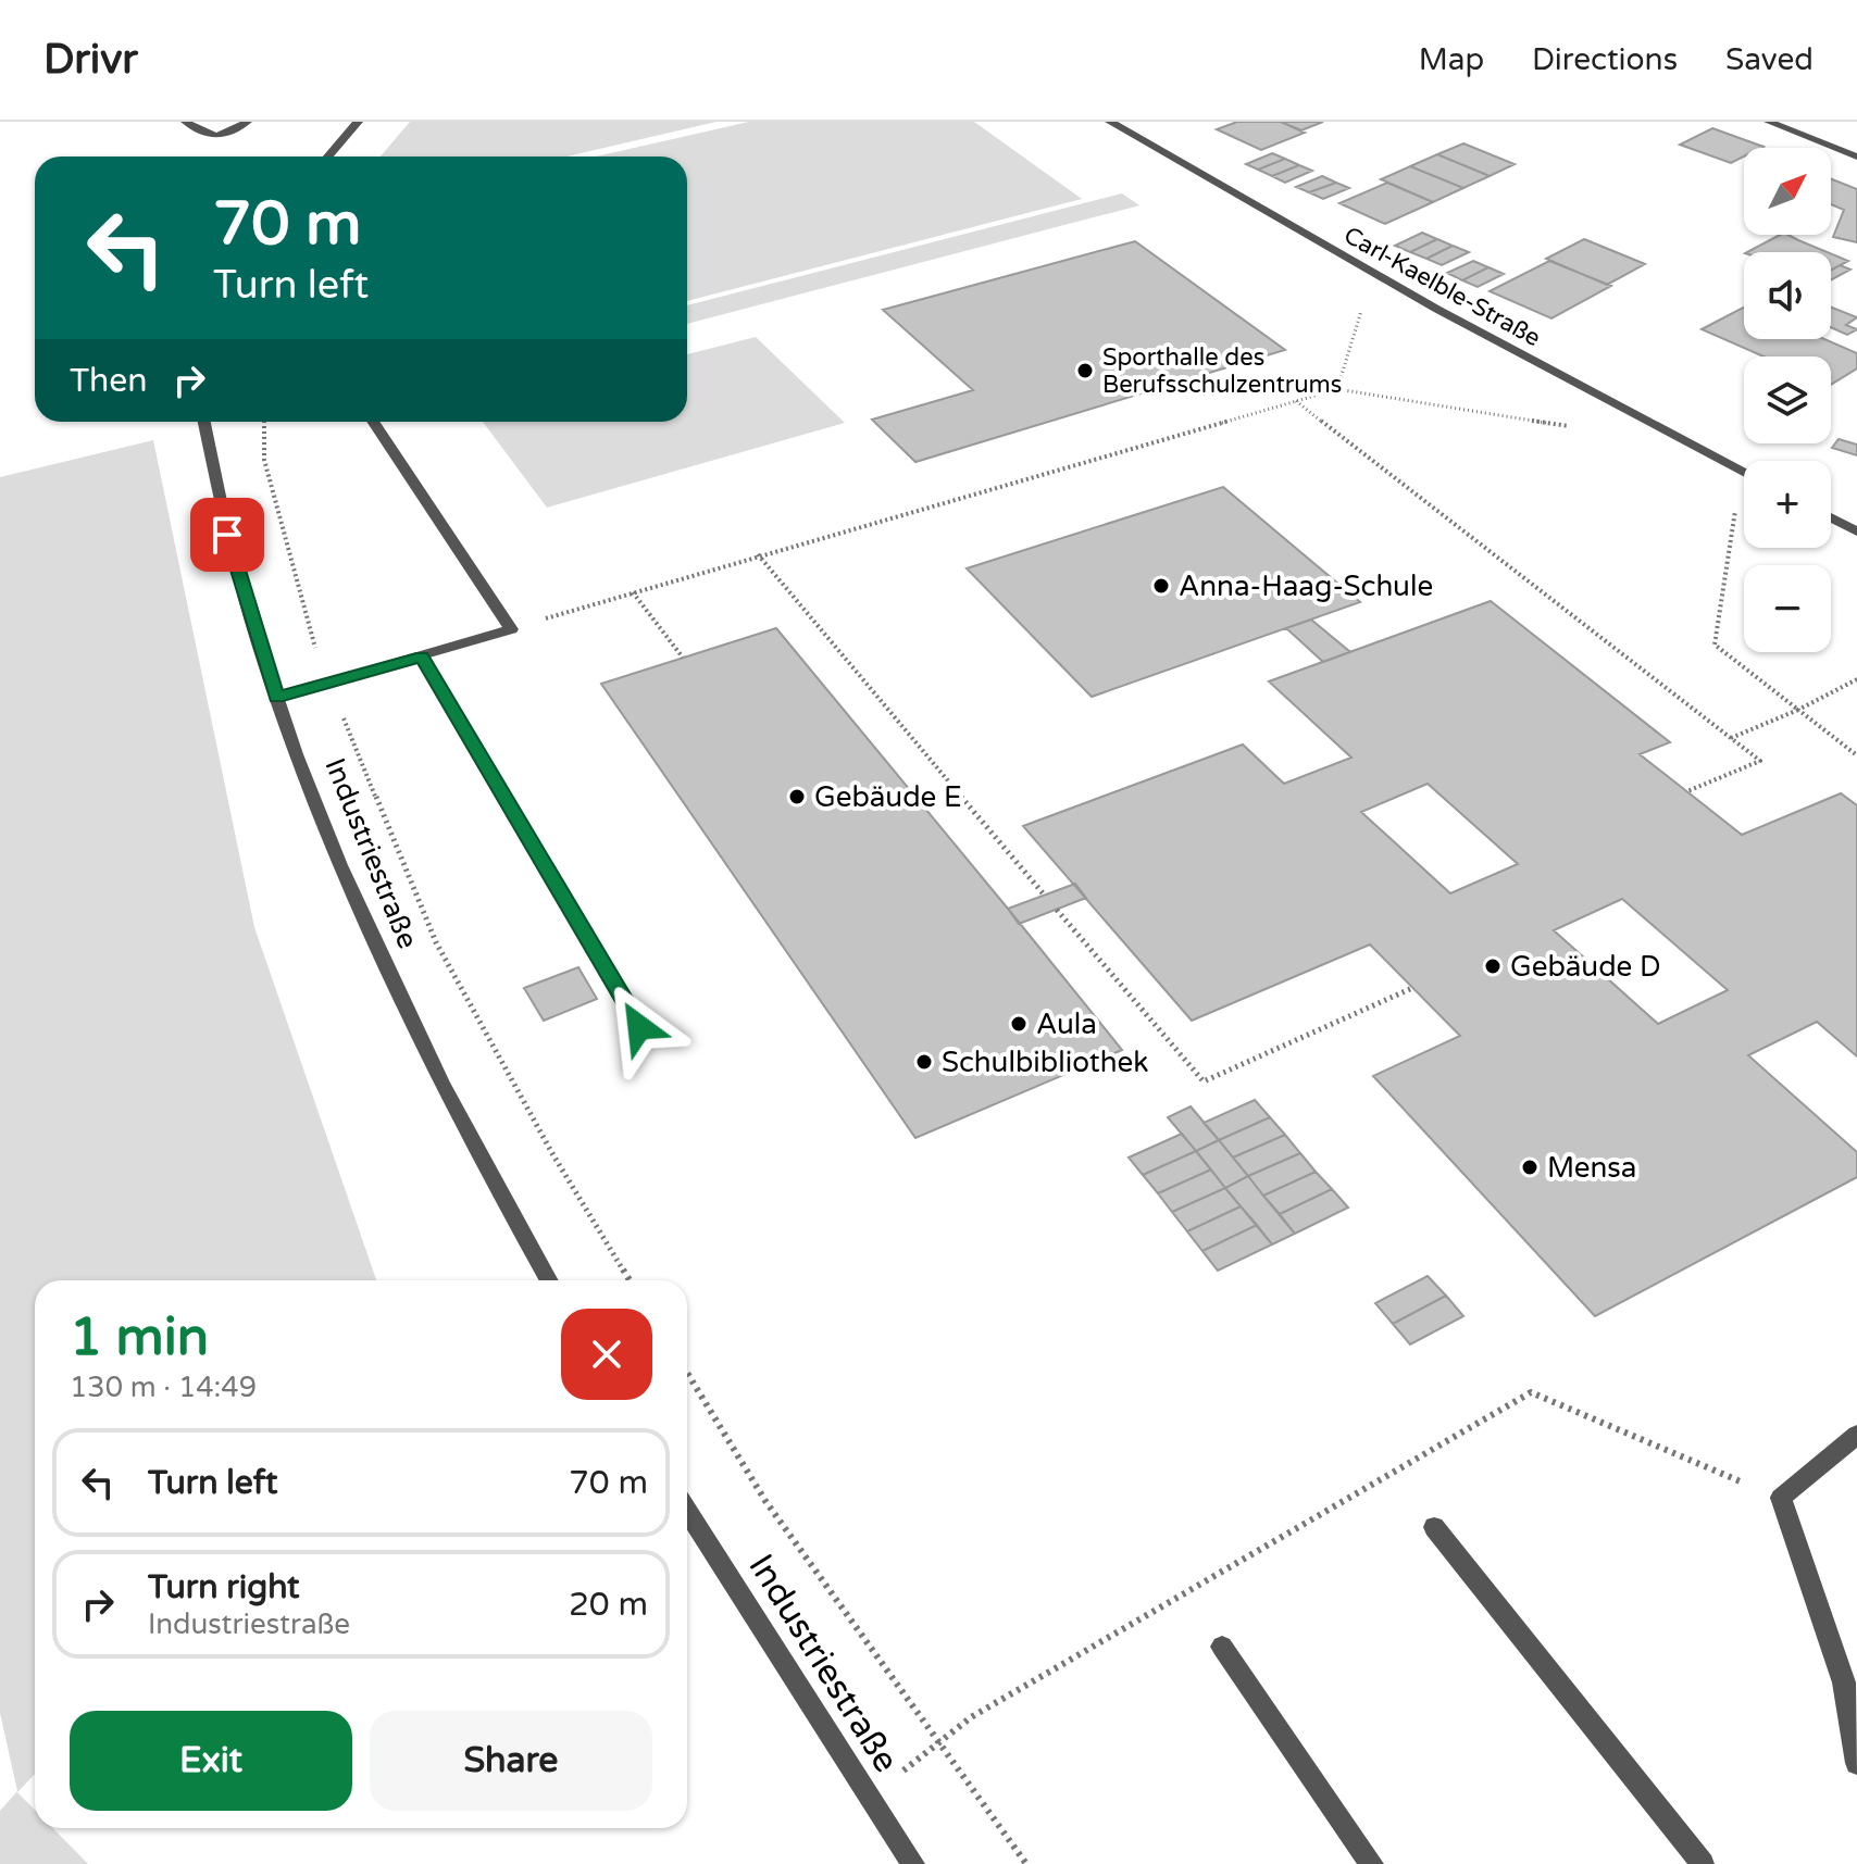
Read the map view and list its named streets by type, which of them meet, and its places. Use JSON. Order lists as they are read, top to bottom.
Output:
{
  "streets": {
    "street": ["Carl-Kaelble-Straße", "Industriestraße"]
  },
  "places": [
    "Sporthalle des Berufsschulzentrums",
    "Anna-Haag-Schule",
    "Gebäude E",
    "Gebäude D",
    "Aula",
    "Schulbibliothek",
    "Mensa"
  ],
  "north": "top right",
  "page": {
    "header": "Drivr",
    "nav": ["Map", "Directions", "Saved"],
    "map_buttons": ["+", "−"],
    "turn": ["70 m", "Turn left"],
    "then": "Then",
    "heading": ["1 min", "130 m · 14:49"],
    "list": [
      {
        "name": "Turn left",
        "value": "70 m"
      },
      {
        "name": "Turn right",
        "note": "Industriestraße",
        "value": "20 m"
      }
    ],
    "buttons": ["Exit", "Share"]
  }
}
